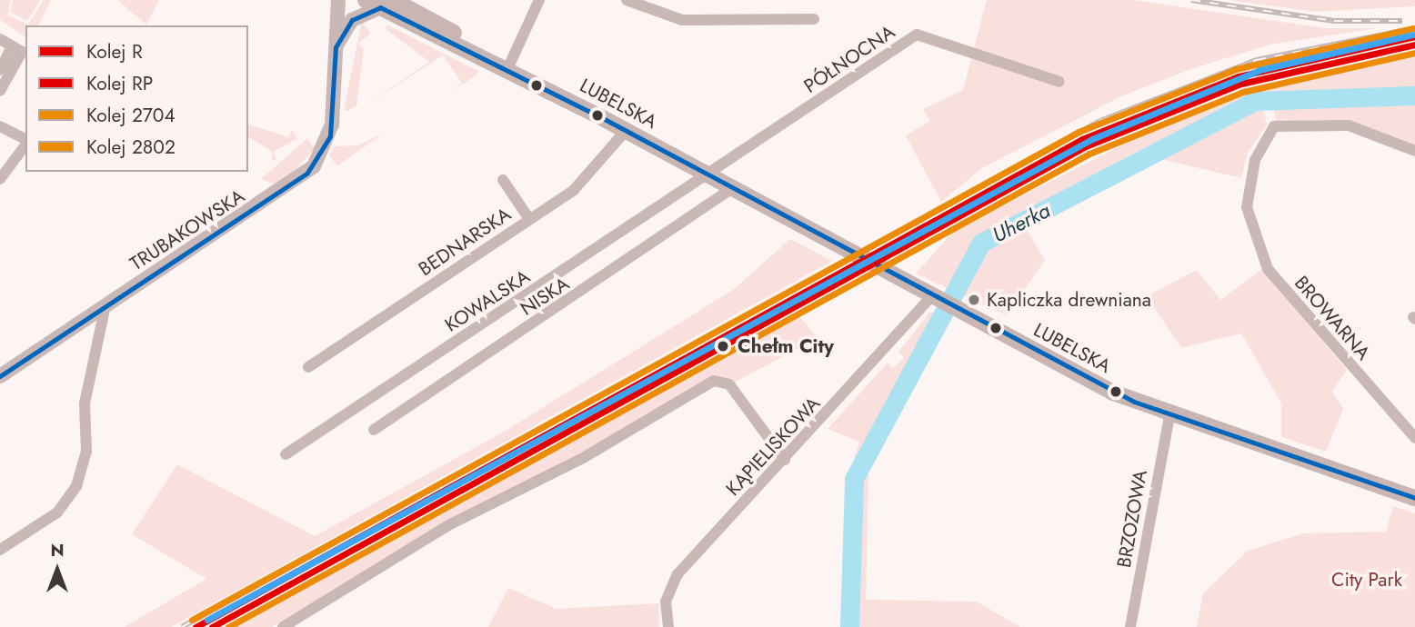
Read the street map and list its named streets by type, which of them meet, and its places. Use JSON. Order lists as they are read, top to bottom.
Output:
{
  "streets": {
    "main road": ["LUBELSKA"],
    "street": [
      "PÓŁNOCNA",
      "TRUBAKOWSKA",
      "BEDNARSKA",
      "NISKA",
      "KOWALSKA",
      "BROWARNA",
      "KĄPIELISKOWA",
      "BRZOZOWA"
    ]
  },
  "crossings": [
    ["PÓŁNOCNA", "LUBELSKA"],
    ["PÓŁNOCNA", "KOWALSKA"],
    ["LUBELSKA", "BEDNARSKA"],
    ["LUBELSKA", "NISKA"],
    ["LUBELSKA", "KOWALSKA"],
    ["LUBELSKA", "KĄPIELISKOWA"],
    ["LUBELSKA", "BRZOZOWA"]
  ],
  "water": ["Uherka"],
  "parks": ["City Park"],
  "places": ["Kapliczka drewniana", "Chełm City"],
  "lines": [
    "rail line 2704",
    "rail line R",
    "rail line RP",
    "rail line 2802"
  ],
  "legend": [
    "Kolej R",
    "Kolej RP",
    "Kolej 2704",
    "Kolej 2802"
  ],
  "north": "top"
}
